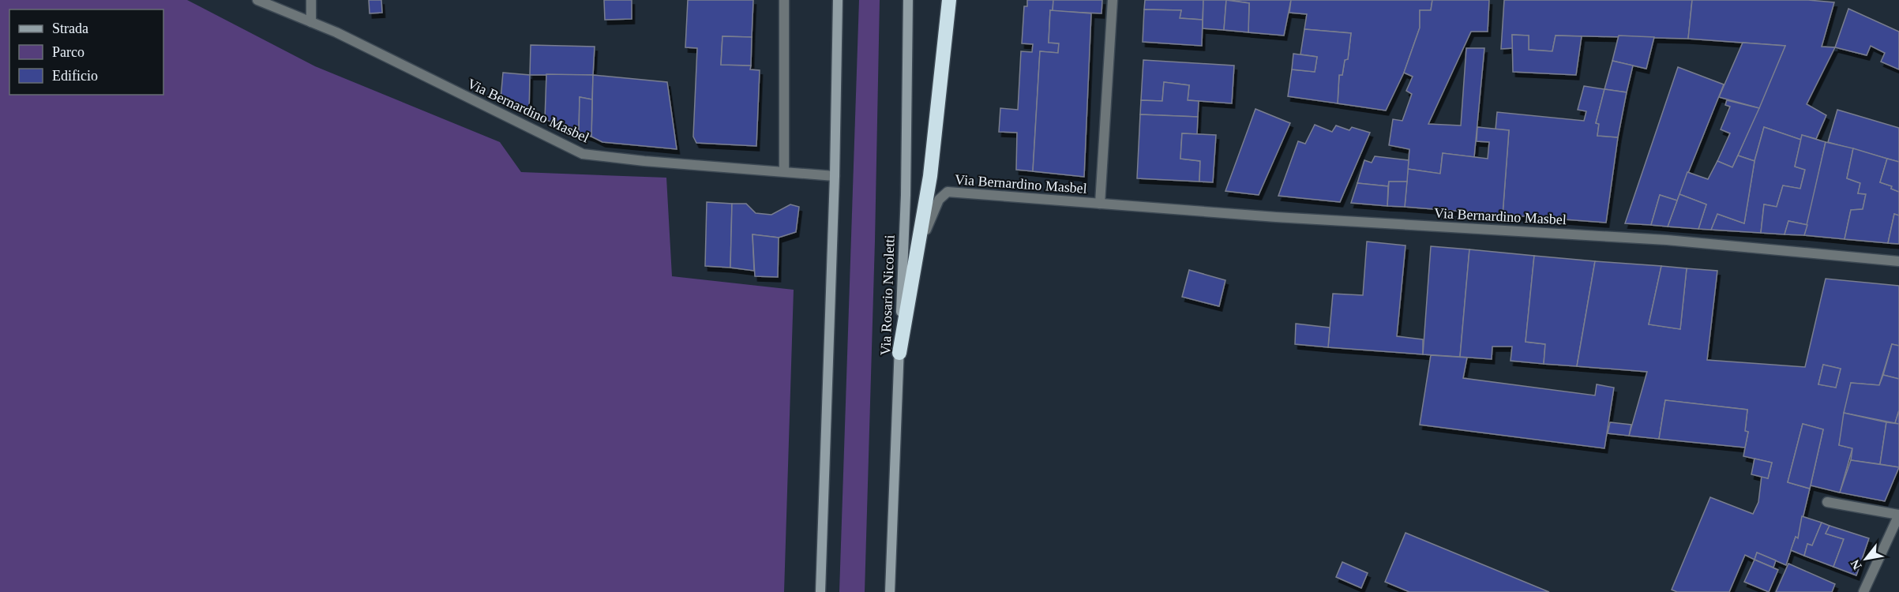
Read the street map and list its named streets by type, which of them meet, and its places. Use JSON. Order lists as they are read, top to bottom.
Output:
{
  "streets": {
    "main road": ["Via Rosario Nicoletti"],
    "street": ["Via Bernardino Masbel"]
  },
  "legend": ["Strada", "Parco", "Edificio"],
  "north": "bottom left"
}
